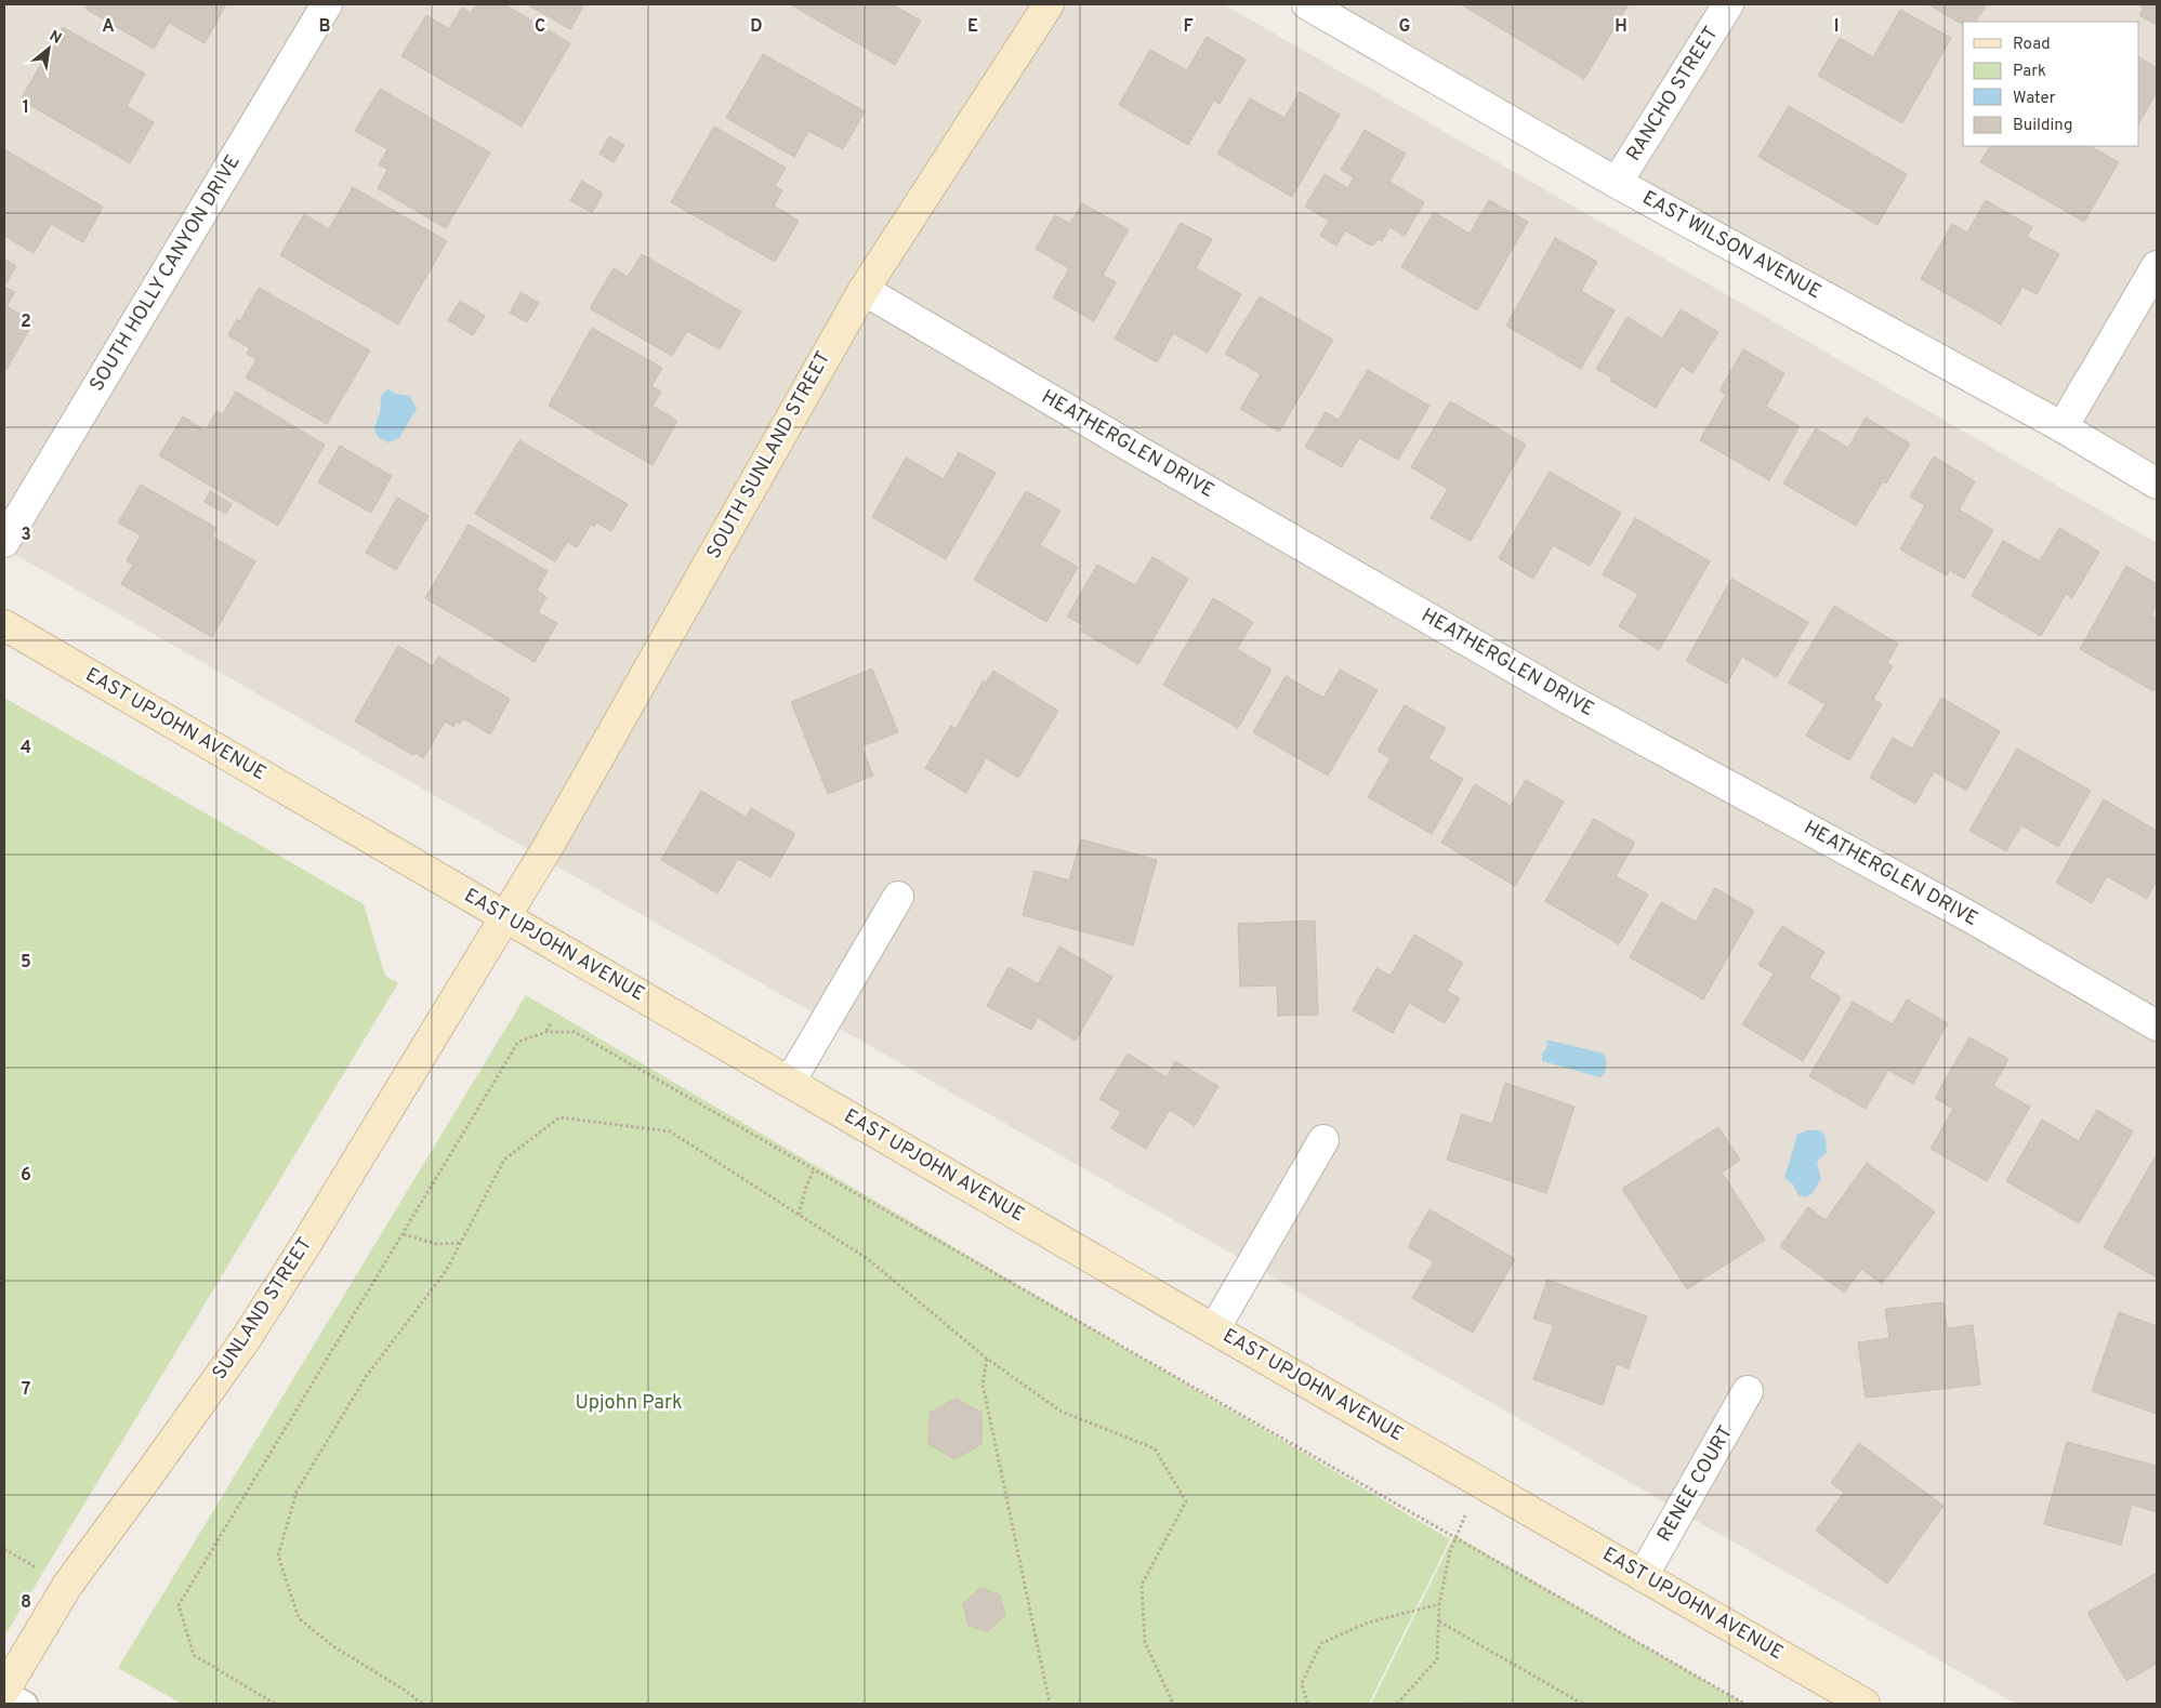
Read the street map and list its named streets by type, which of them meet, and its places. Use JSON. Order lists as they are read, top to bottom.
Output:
{
  "streets": {
    "street": [
      "RANCHO STREET",
      "EAST WILSON AVENUE",
      "SOUTH HOLLY CANYON DRIVE",
      "HEATHERGLEN DRIVE",
      "SOUTH SUNLAND STREET",
      "EAST UPJOHN AVENUE",
      "SUNLAND STREET",
      "RENEE COURT"
    ]
  },
  "crossings": [
    ["RANCHO STREET", "EAST WILSON AVENUE"],
    ["HEATHERGLEN DRIVE", "SOUTH SUNLAND STREET"],
    ["SOUTH SUNLAND STREET", "EAST UPJOHN AVENUE"],
    ["SOUTH SUNLAND STREET", "SUNLAND STREET"],
    ["EAST UPJOHN AVENUE", "SUNLAND STREET"],
    ["EAST UPJOHN AVENUE", "RENEE COURT"]
  ],
  "parks": ["Upjohn Park"],
  "legend": [
    "Road",
    "Park",
    "Water",
    "Building"
  ],
  "north": "top right",
  "grid": {
    "columns": [
      "A",
      "B",
      "C",
      "D",
      "E",
      "F",
      "G",
      "H",
      "I"
    ],
    "rows": [
      "1",
      "2",
      "3",
      "4",
      "5",
      "6",
      "7",
      "8"
    ]
  }
}
